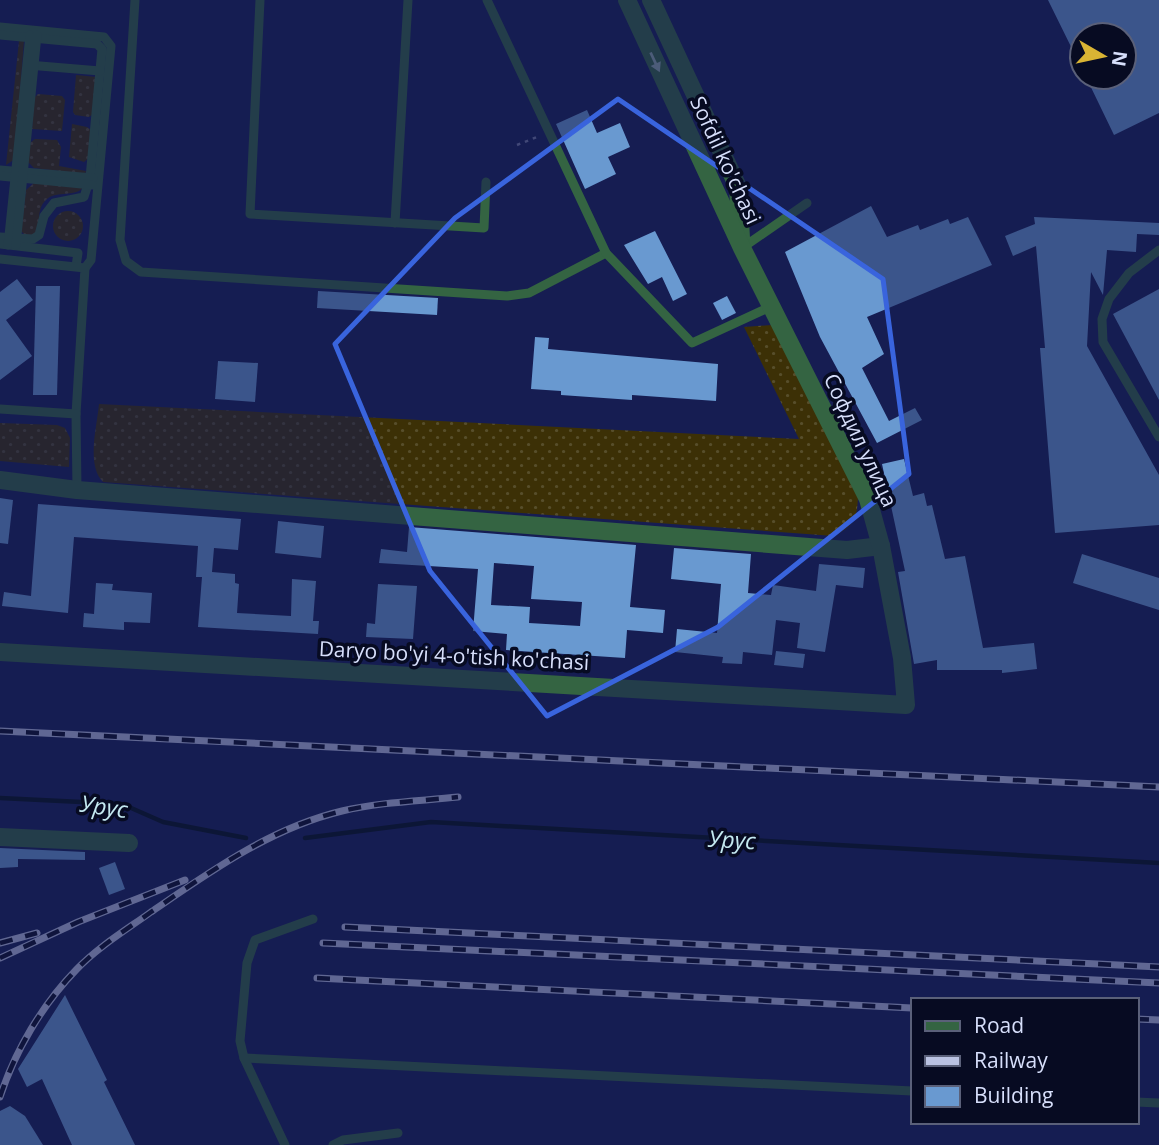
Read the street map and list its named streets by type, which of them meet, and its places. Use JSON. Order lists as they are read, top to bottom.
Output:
{
  "streets": {
    "street": ["Sofdil ko'chasi", "Софдил улица", "Daryo bo'yi 4-o'tish ko'chasi"]
  },
  "crossings": [
    ["Sofdil ko'chasi", "Софдил улица"],
    ["Софдил улица", "Daryo bo'yi 4-o'tish ko'chasi"]
  ],
  "water": ["Урус"],
  "legend": ["Road", "Railway", "Building"],
  "north": "right"
}
